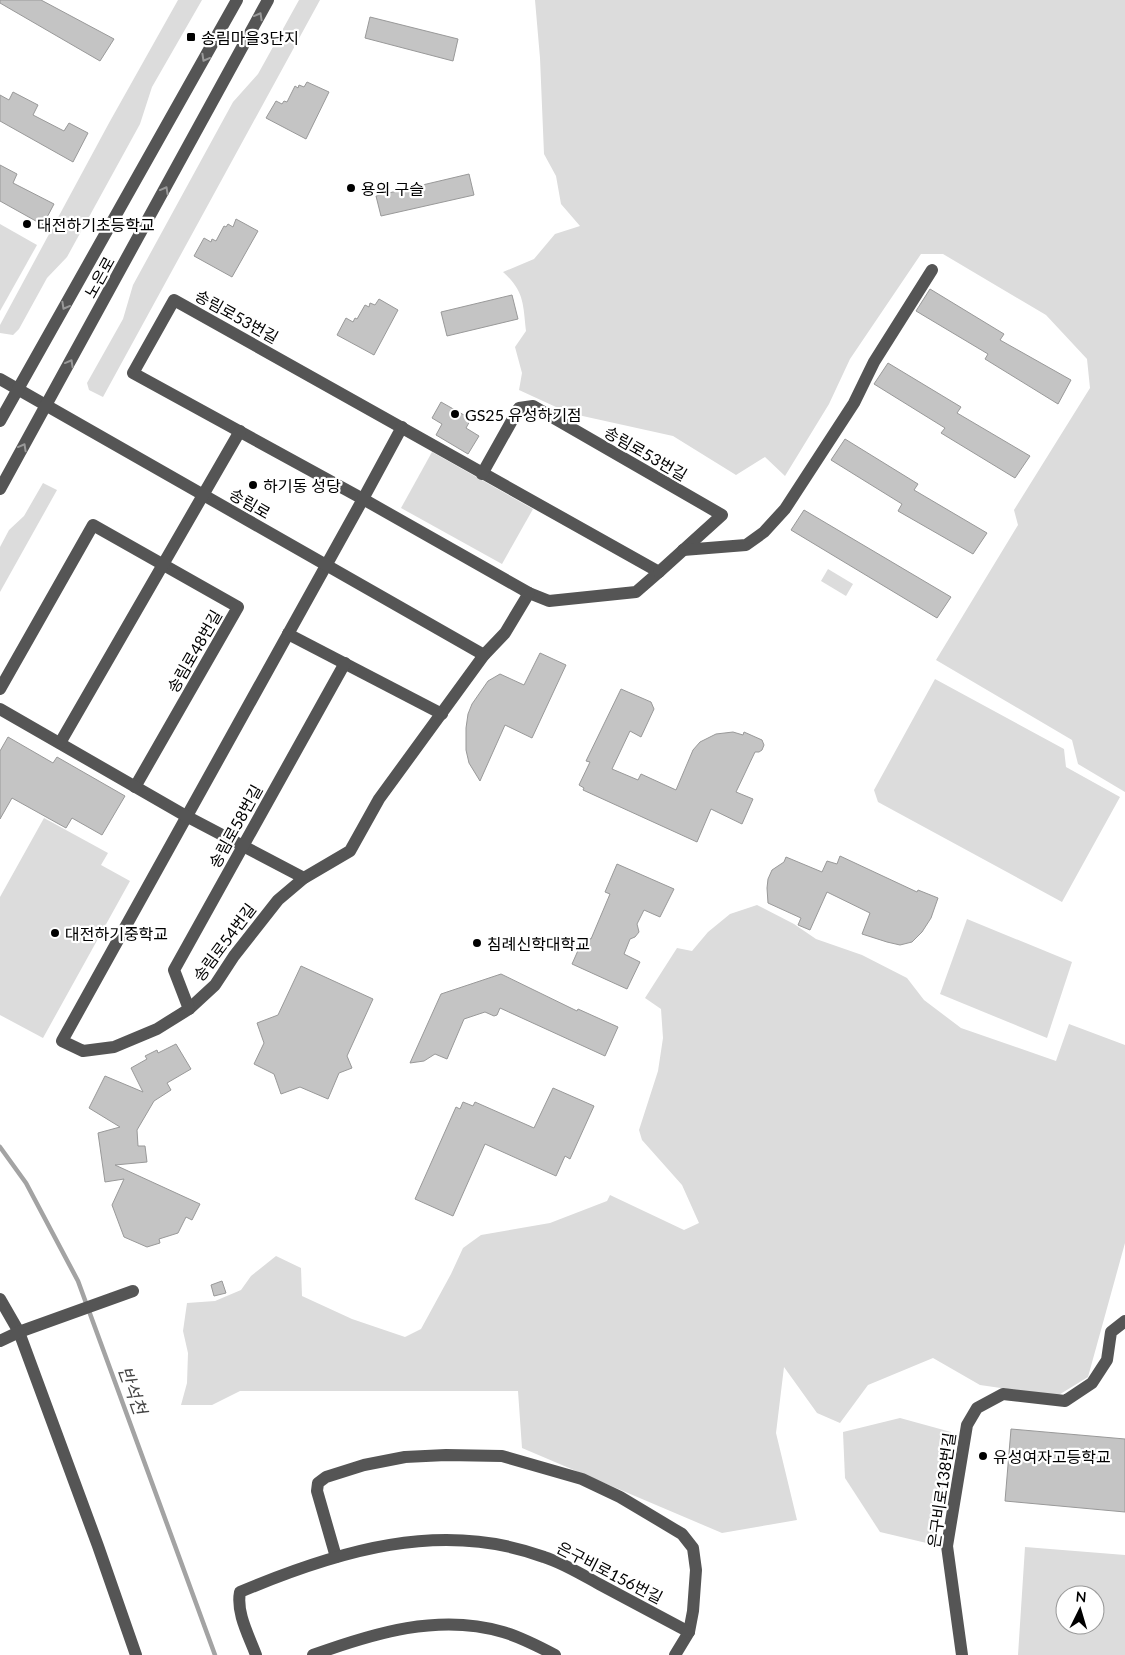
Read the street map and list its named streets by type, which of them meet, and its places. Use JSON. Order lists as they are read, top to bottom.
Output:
{
  "streets": {
    "street": [
      "노은로",
      "송림로53번길",
      "송림로",
      "송림로48번길",
      "송림로58번길",
      "송림로54번길",
      "은구비로138번길",
      "은구비로156번길"
    ]
  },
  "crossings": [
    ["노은로", "송림로"],
    ["송림로", "송림로54번길"],
    ["송림로58번길", "송림로54번길"]
  ],
  "water": ["반석천"],
  "places": {
    "transit": ["송림마을3단지"],
    "other": [
      "용의 구슬",
      "대전하기초등학교",
      "GS25 유성하기점",
      "하기동 성당",
      "대전하기중학교",
      "침례신학대학교",
      "유성여자고등학교"
    ]
  },
  "north": "top"
}
